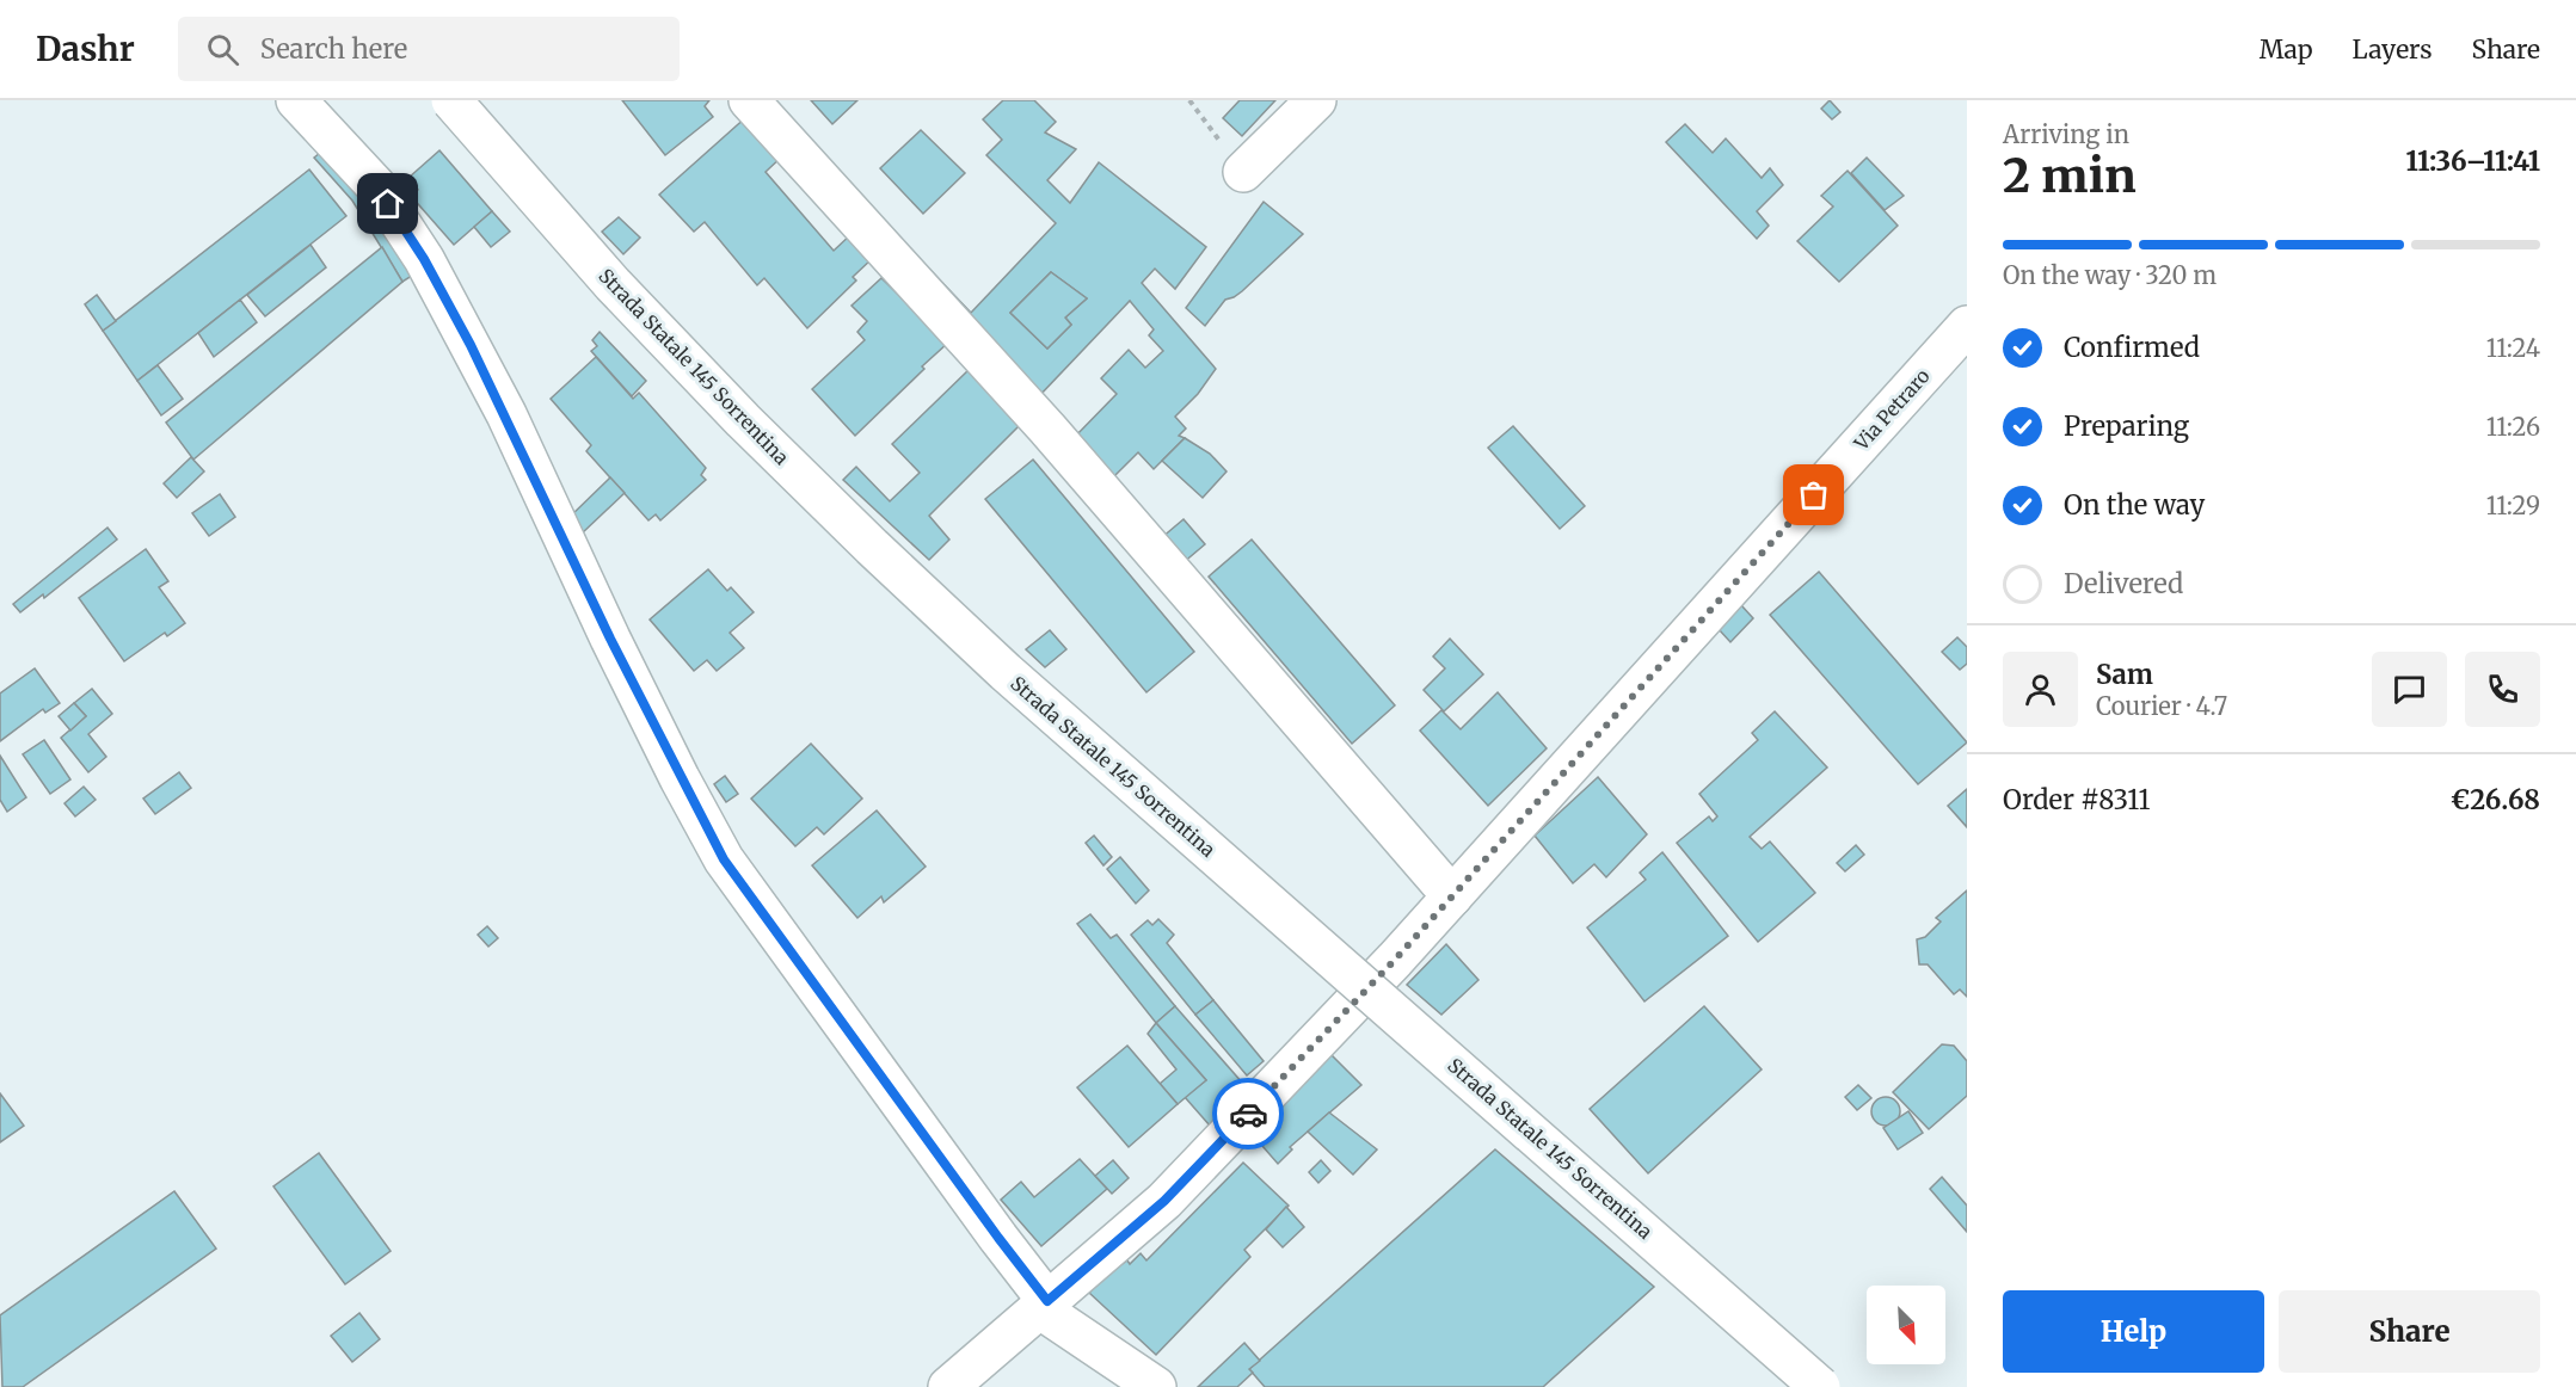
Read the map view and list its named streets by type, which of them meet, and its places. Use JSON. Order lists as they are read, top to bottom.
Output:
{
  "streets": {
    "main road": ["Strada Statale 145 Sorrentina", "Via Petraro"]
  },
  "north": "bottom right",
  "page": {
    "header": "Dashr",
    "search": "Search here",
    "nav": ["Map", "Layers", "Share"],
    "heading": ["2 min", "Arriving in", "11:36–11:41"],
    "panel": [
      "Sam",
      "Courier · 4.7",
      "Order #8311",
      "€26.68"
    ],
    "bar": "On the way · 320 m",
    "list": [
      ["Confirmed", "11:24"],
      ["Preparing", "11:26"],
      ["On the way", "11:29"],
      "Delivered"
    ],
    "buttons": ["Help", "Share"]
  }
}
